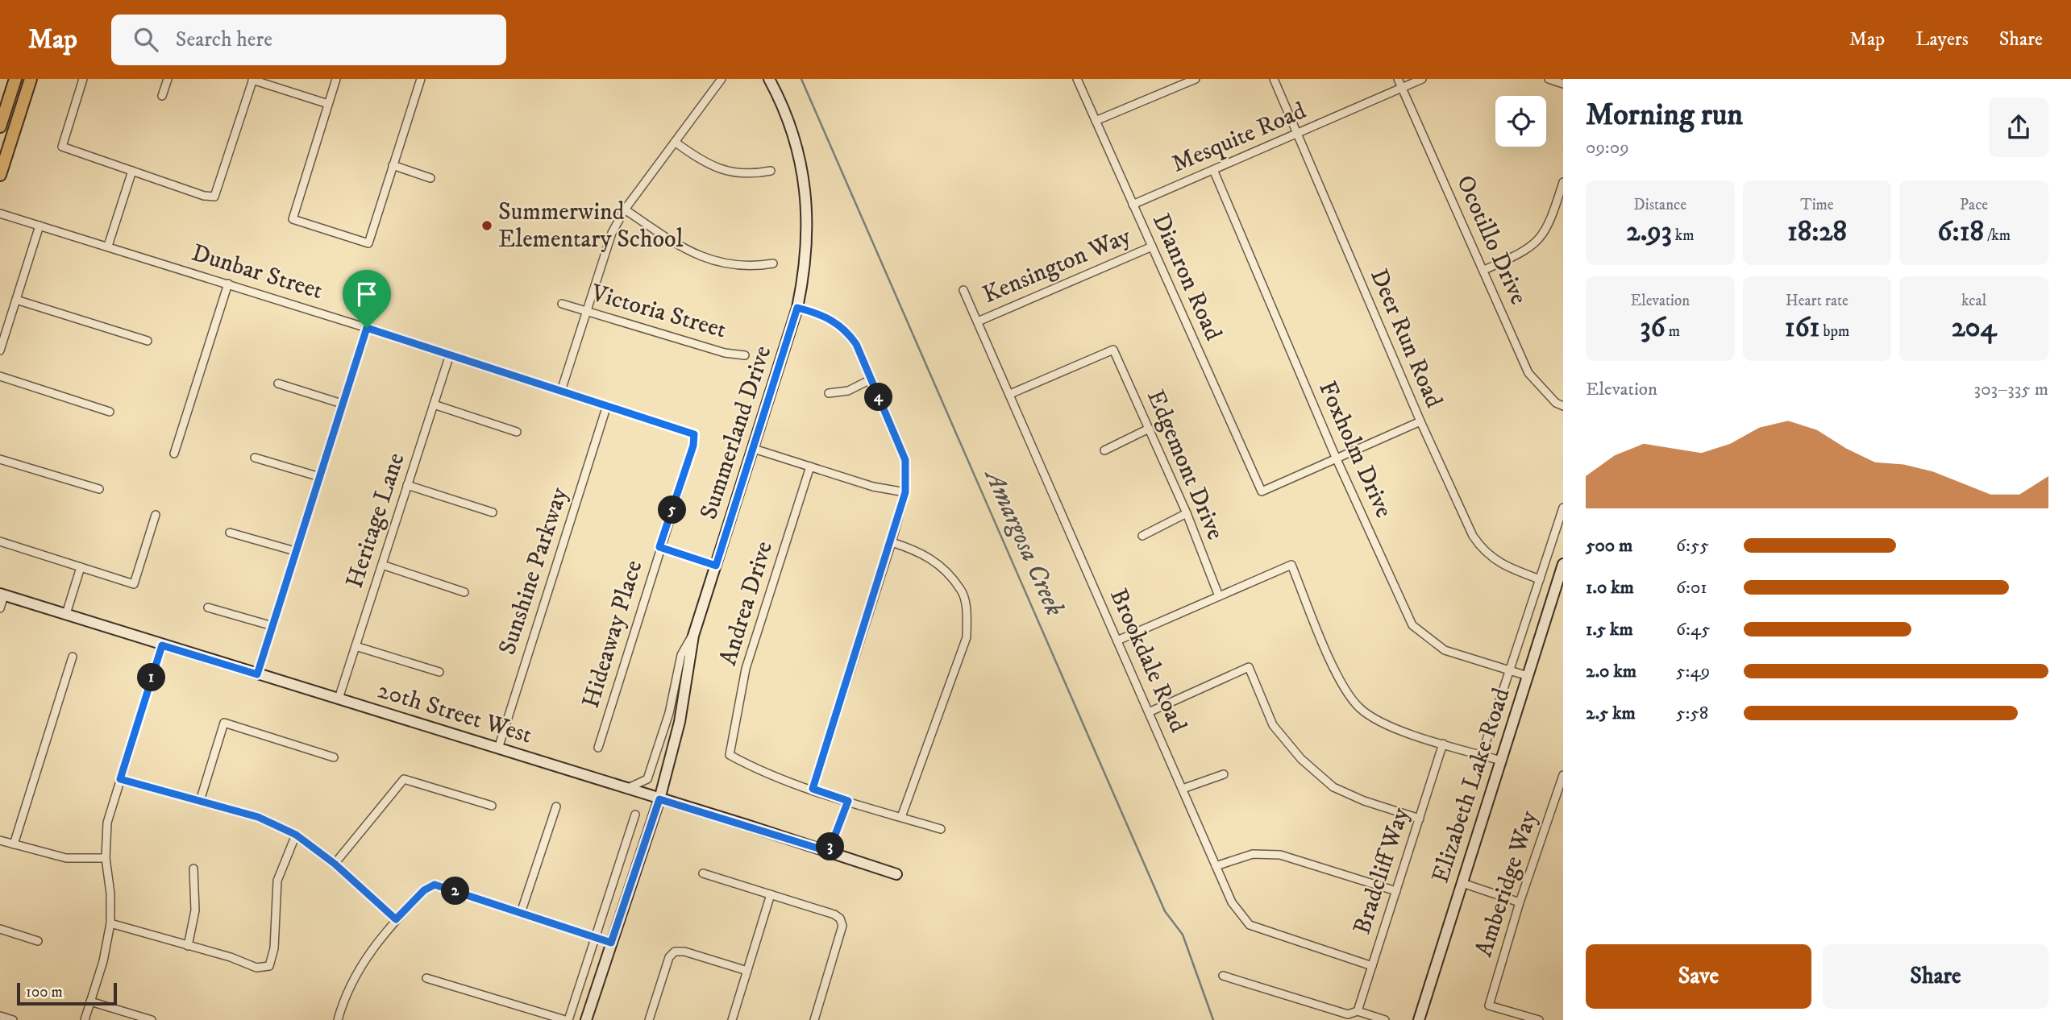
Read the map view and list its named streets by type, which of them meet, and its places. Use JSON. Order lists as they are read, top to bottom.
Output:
{
  "streets": {
    "street": [
      "Mesquite Road",
      "Ocotillo Drive",
      "Kensington Way",
      "Dunbar Street",
      "Dianron Road",
      "Victoria Street",
      "Deer Run Road",
      "Summerland Drive",
      "Foxholm Drive",
      "Edgemont Drive",
      "Heritage Lane",
      "Sunshine Parkway",
      "Andrea Drive",
      "Hideaway Place",
      "Brookdale Road",
      "20th Street West",
      "Elizabeth Lake Road",
      "Bradcliff Way",
      "Amberidge Way"
    ]
  },
  "crossings": [
    ["Mesquite Road", "Ocotillo Drive"],
    ["Mesquite Road", "Dianron Road"],
    ["Mesquite Road", "Deer Run Road"],
    ["Mesquite Road", "Foxholm Drive"],
    ["Kensington Way", "Dianron Road"],
    ["Kensington Way", "Brookdale Road"],
    ["Dunbar Street", "Heritage Lane"],
    ["Dunbar Street", "Sunshine Parkway"],
    ["Dunbar Street", "Hideaway Place"],
    ["Dianron Road", "Foxholm Drive"],
    ["Summerland Drive", "20th Street West"],
    ["Foxholm Drive", "Elizabeth Lake Road"],
    ["Edgemont Drive", "Brookdale Road"],
    ["Heritage Lane", "20th Street West"],
    ["Sunshine Parkway", "20th Street West"],
    ["Brookdale Road", "Bradcliff Way"]
  ],
  "water": ["Amargosa Creek"],
  "places": ["Summerwind Elementary School"],
  "scale_bar": "100 m",
  "page": {
    "header": "Map",
    "search": "Search here",
    "nav": ["Map", "Layers", "Share"],
    "heading": ["Morning run", "09:09"],
    "stats": [
      ["Distance", "2.93 km"],
      ["Time", "18:28"],
      ["Pace", "6:18 /km"],
      ["Elevation", "36 m"],
      ["Heart rate", "161 bpm"],
      ["kcal", "204"]
    ],
    "chart": ["Elevation", "303–335 m"],
    "pins": [
      "4",
      "5",
      "1",
      "3",
      "2"
    ],
    "list": [
      {
        "name": "500 m",
        "note": "6:55"
      },
      {
        "name": "1.0 km",
        "note": "6:01"
      },
      {
        "name": "1.5 km",
        "note": "6:45"
      },
      {
        "name": "2.0 km",
        "note": "5:49"
      },
      {
        "name": "2.5 km",
        "note": "5:58"
      }
    ],
    "buttons": ["Save", "Share"],
    "scale": "100 m"
  }
}
